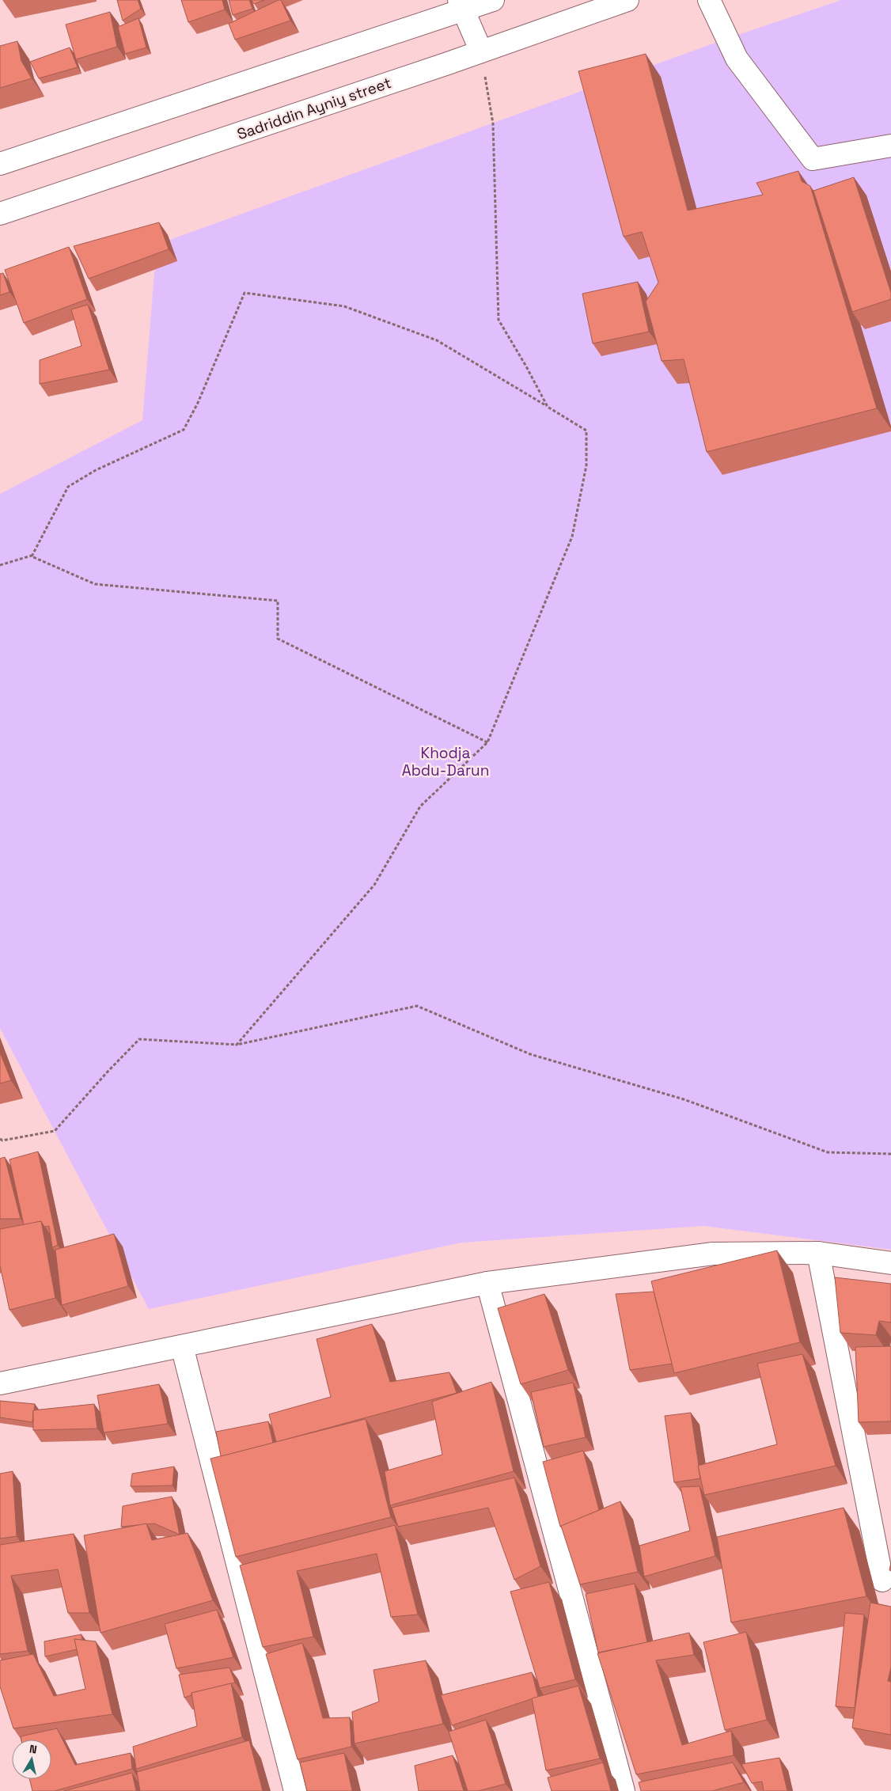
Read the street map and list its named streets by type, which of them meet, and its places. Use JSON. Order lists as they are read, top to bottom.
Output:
{
  "streets": {
    "street": ["Sadriddin Ayniy street"]
  },
  "parks": ["Khodja Abdu-Darun"],
  "north": "top"
}
